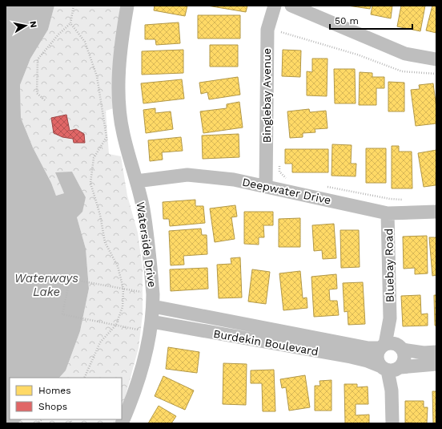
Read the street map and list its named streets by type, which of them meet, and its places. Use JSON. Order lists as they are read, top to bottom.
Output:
{
  "streets": {
    "street": [
      "Binglebay Avenue",
      "Deepwater Drive",
      "Waterside Drive",
      "Bluebay Road",
      "Burdekin Boulevard"
    ]
  },
  "crossings": [
    ["Binglebay Avenue", "Deepwater Drive"],
    ["Deepwater Drive", "Waterside Drive"],
    ["Deepwater Drive", "Bluebay Road"],
    ["Waterside Drive", "Burdekin Boulevard"],
    ["Bluebay Road", "Burdekin Boulevard"]
  ],
  "water": ["Waterways Lake"],
  "legend": ["Homes", "Shops"],
  "scale_bar": "50 m",
  "north": "right"
}
